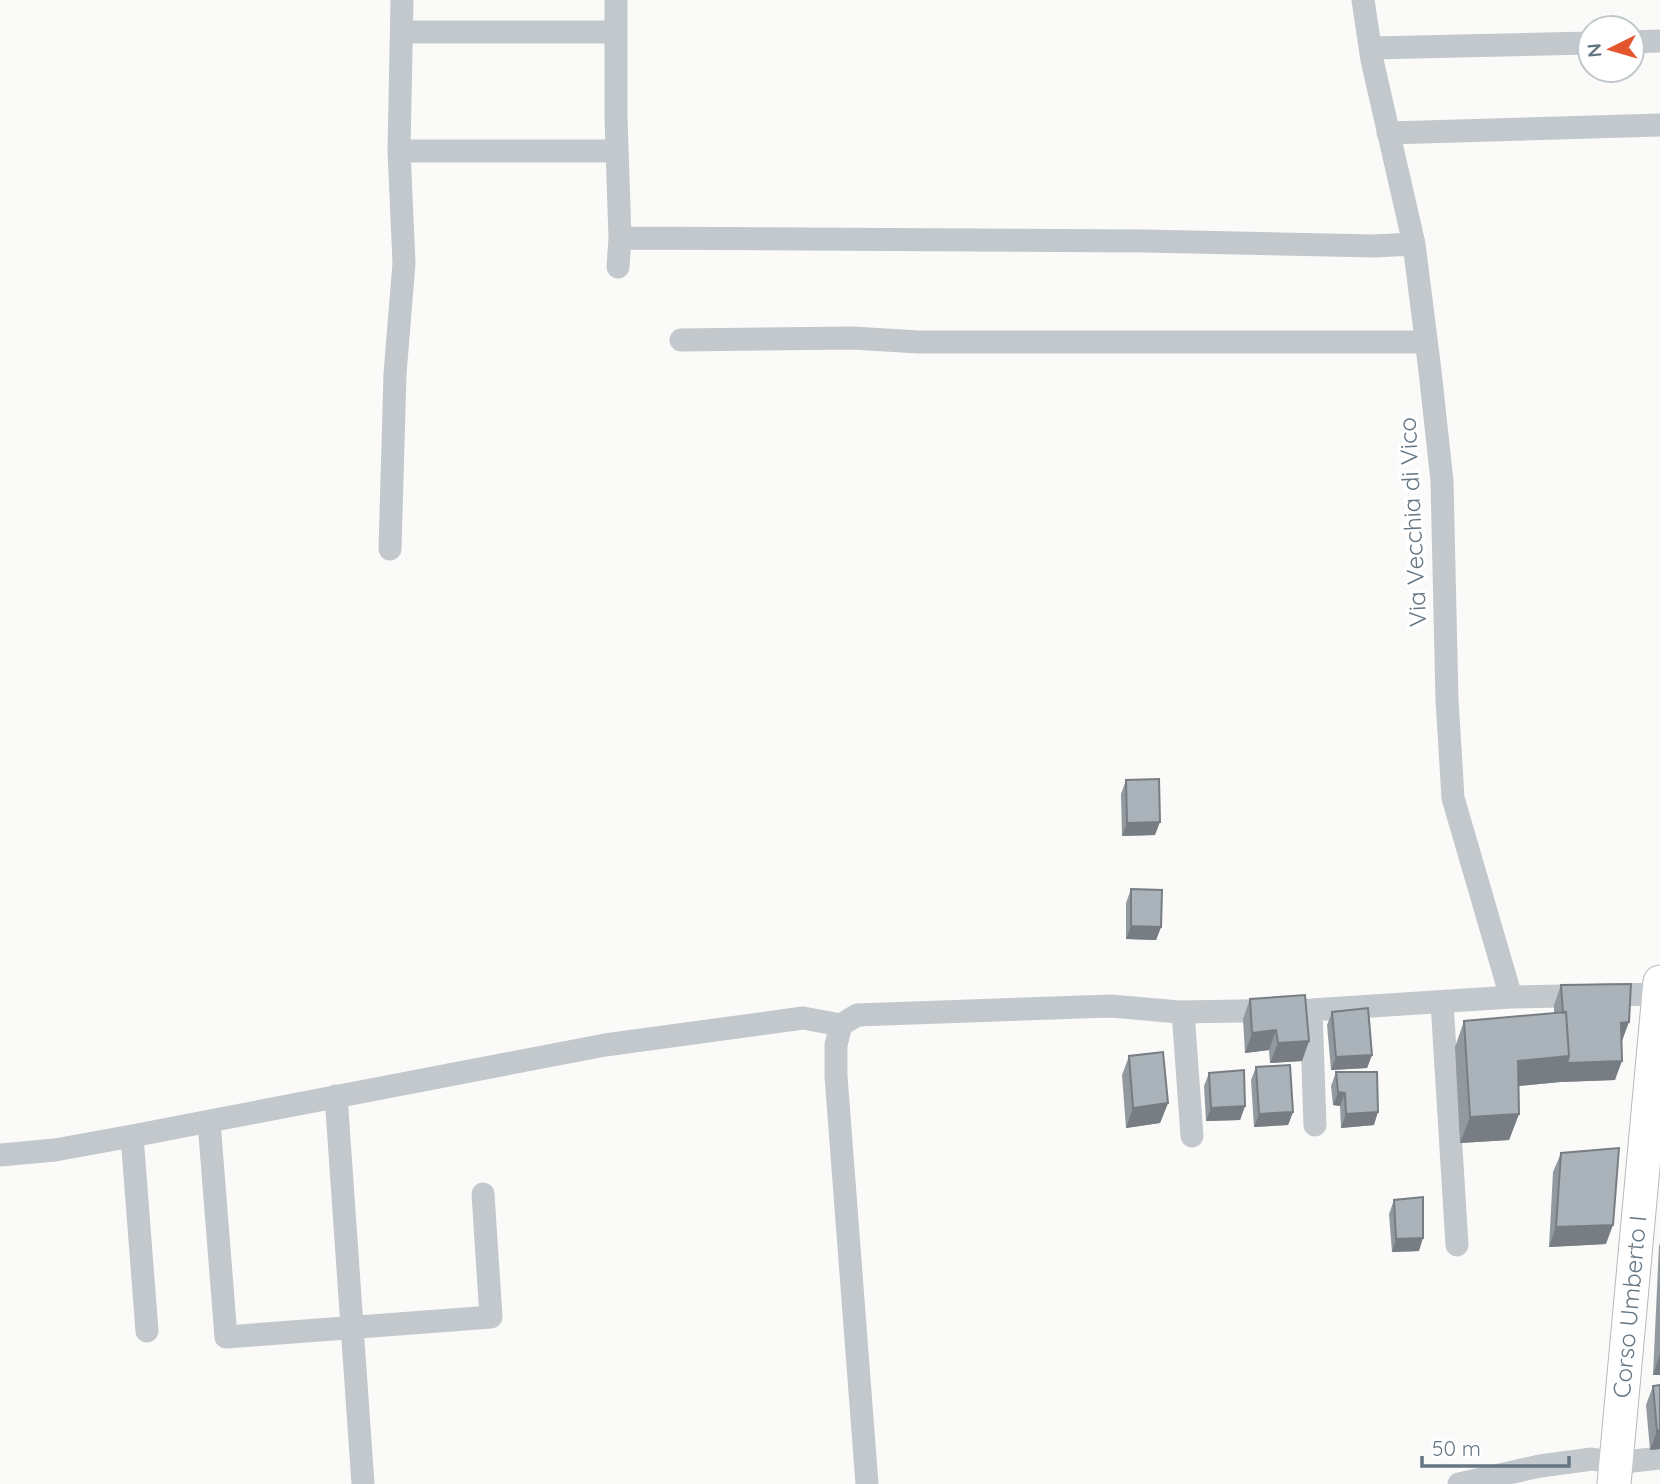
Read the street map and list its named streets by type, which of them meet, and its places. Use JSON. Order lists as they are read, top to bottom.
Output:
{
  "streets": {
    "main road": ["Corso Umberto I"],
    "street": ["Via Vecchia di Vico"]
  },
  "scale_bar": "50 m",
  "north": "left"
}
